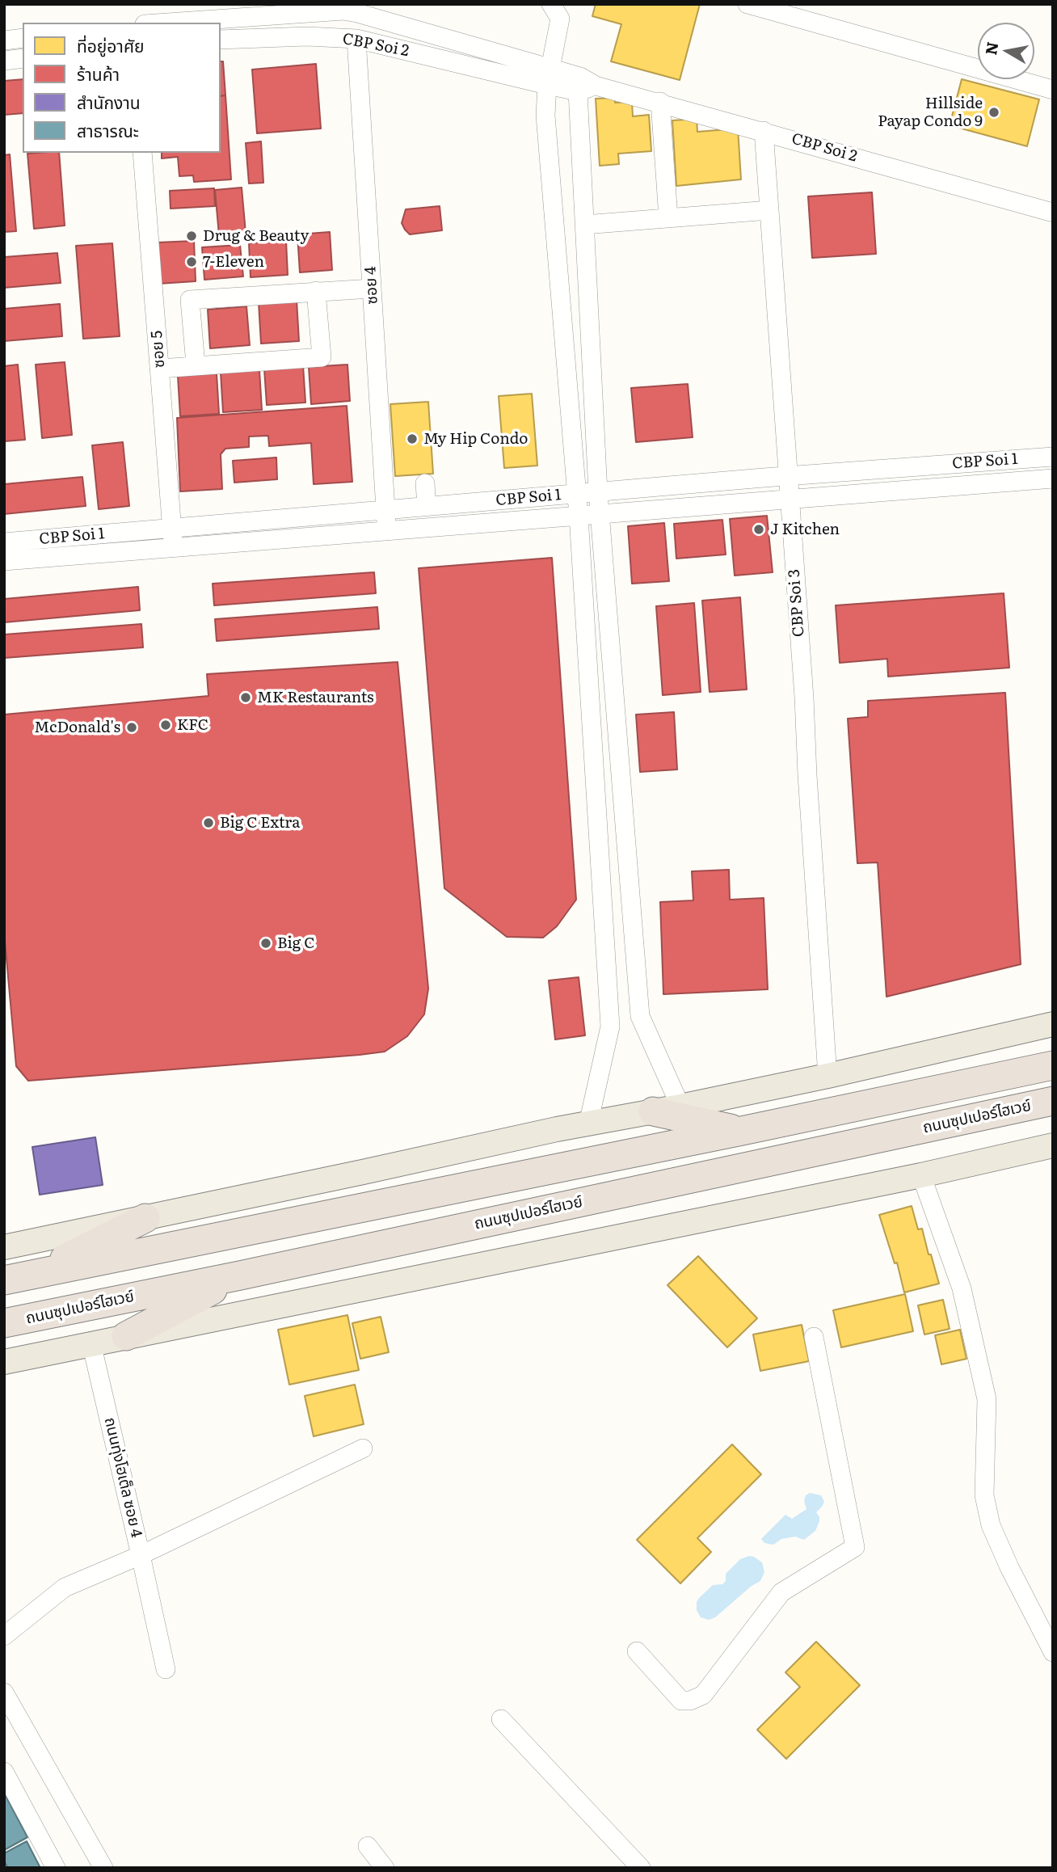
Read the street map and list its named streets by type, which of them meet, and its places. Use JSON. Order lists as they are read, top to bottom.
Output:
{
  "streets": {
    "highway": ["ถนนซุปเปอร์ไฮเวย์"],
    "street": [
      "CBP Soi 2",
      "ซอย 4",
      "ซอย 5",
      "CBP Soi 1",
      "CBP Soi 3",
      "ถนนทุ่งโฮเต็ล ซอย 4"
    ]
  },
  "crossings": [
    ["CBP Soi 2", "ซอย 4"],
    ["CBP Soi 2", "CBP Soi 3"],
    ["ซอย 4", "CBP Soi 1"],
    ["ซอย 5", "CBP Soi 1"],
    ["CBP Soi 1", "CBP Soi 3"]
  ],
  "places": [
    "Hillside Payap Condo 9",
    "Drug & Beauty",
    "7-Eleven",
    "My Hip Condo",
    "J Kitchen",
    "MK Restaurants",
    "KFC",
    "McDonald's",
    "Big C Extra",
    "Big C"
  ],
  "legend": [
    "ที่อยู่อาศัย",
    "ร้านค้า",
    "สำนักงาน",
    "สาธารณะ"
  ],
  "north": "left"
}
